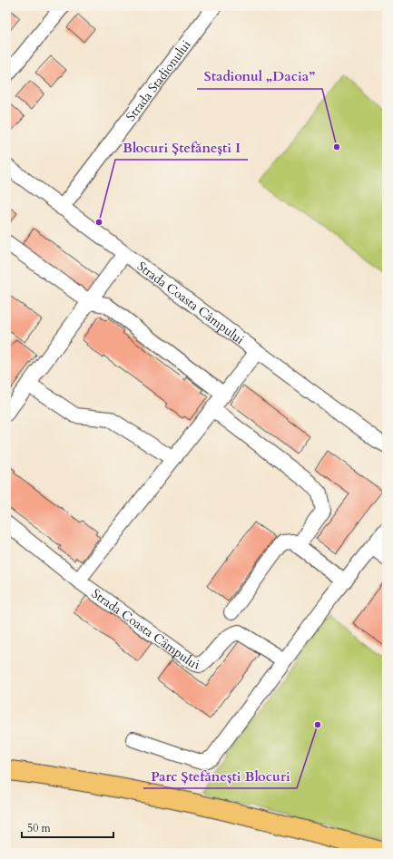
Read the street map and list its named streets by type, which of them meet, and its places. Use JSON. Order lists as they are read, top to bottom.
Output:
{
  "streets": {
    "street": ["Strada Stadionului", "Strada Coasta Câmpului"]
  },
  "crossings": [
    ["Strada Stadionului", "Strada Coasta Câmpului"]
  ],
  "places": ["Stadionul „Dacia”", "Blocuri Ștefănești I", "Parc Ștefănești Blocuri"],
  "scale_bar": "50 m"
}
